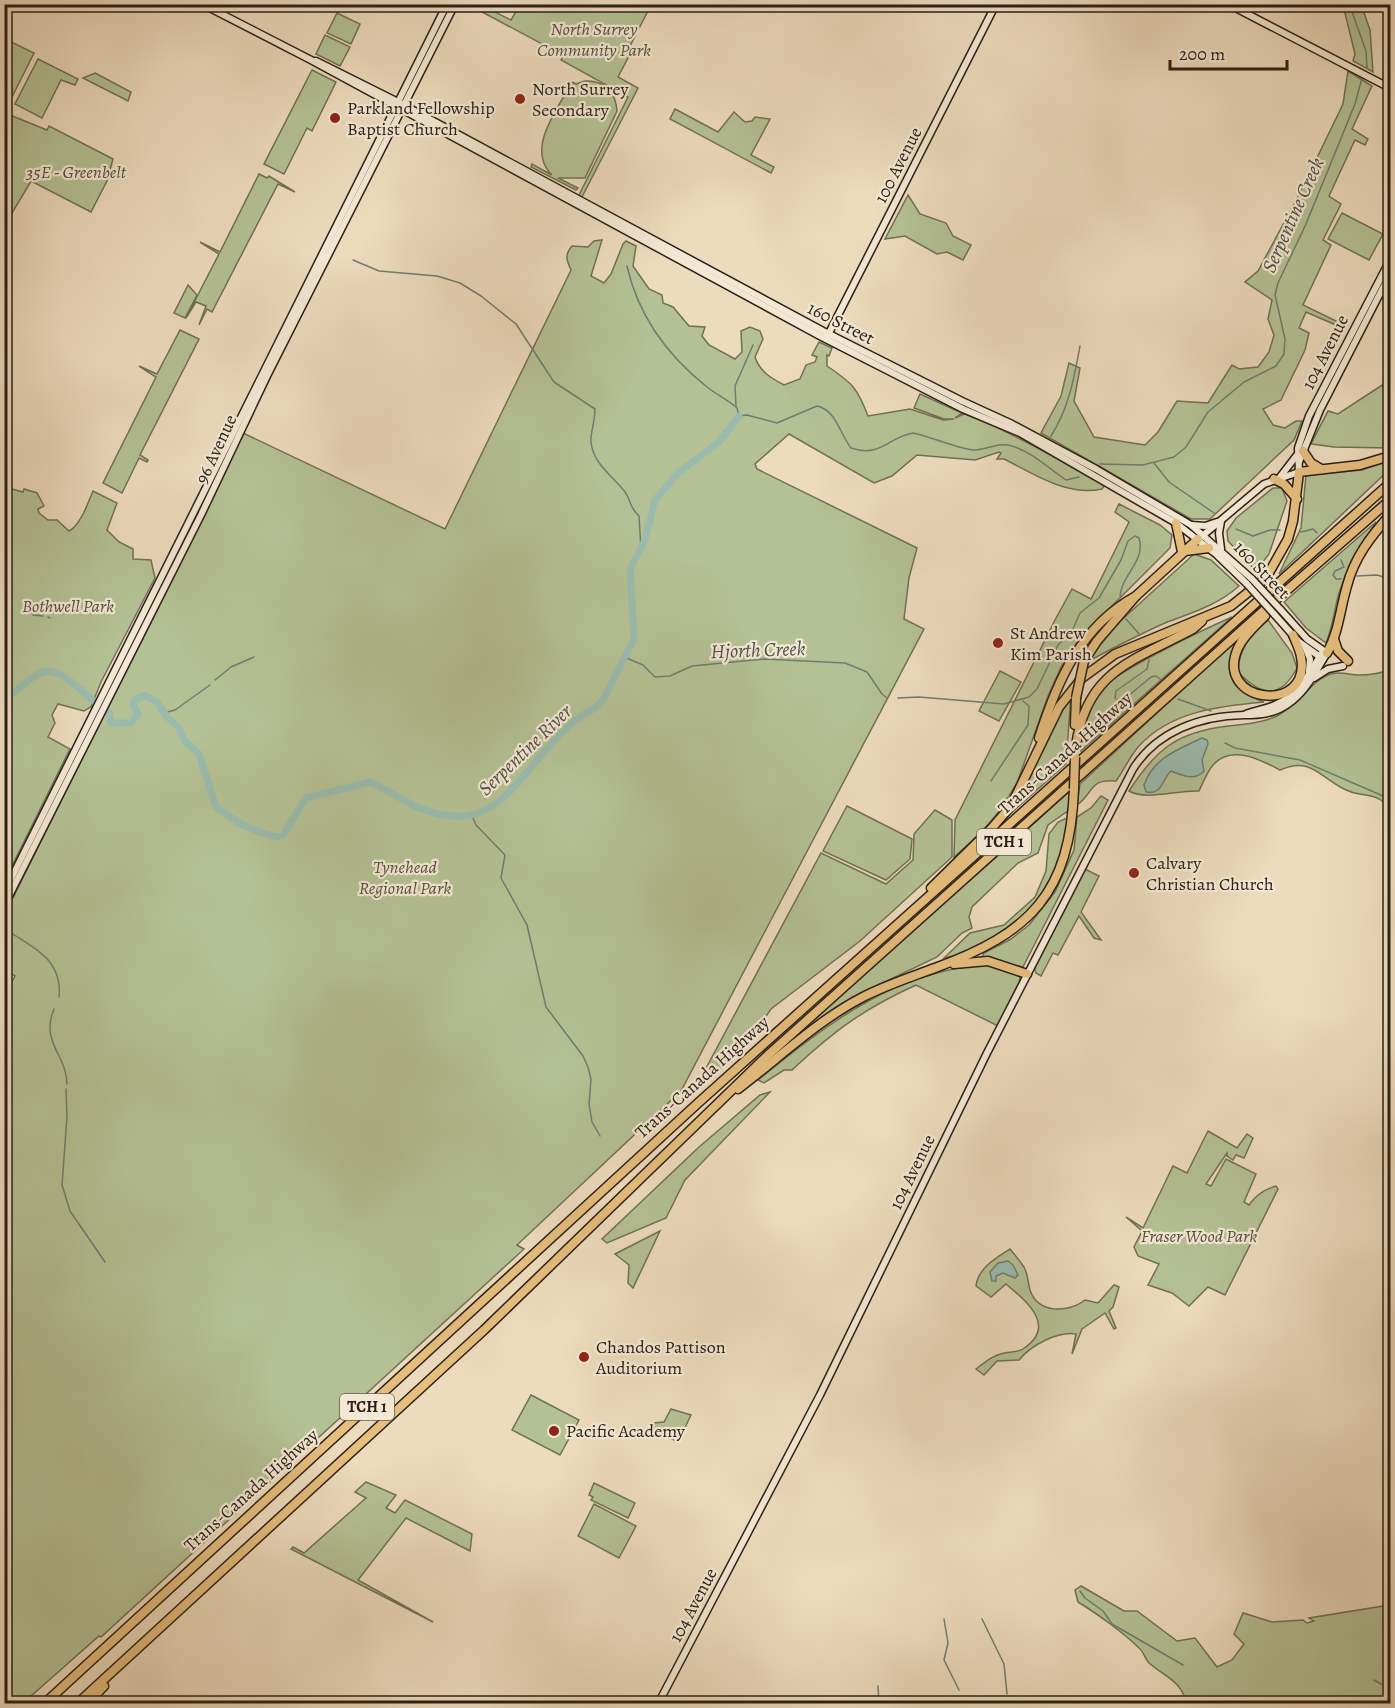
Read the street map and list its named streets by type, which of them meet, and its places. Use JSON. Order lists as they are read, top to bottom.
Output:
{
  "streets": {
    "highway": ["Trans-Canada Highway", "TCH 1"],
    "main road": [
      "100 Avenue",
      "160 Street",
      "104 Avenue",
      "96 Avenue"
    ]
  },
  "crossings": [
    ["100 Avenue", "160 Street"],
    ["160 Street", "104 Avenue"],
    ["160 Street", "96 Avenue"]
  ],
  "water": ["Serpentine Creek", "Hjorth Creek", "Serpentine River"],
  "parks": [
    "North Surrey Community Park",
    "35E - Greenbelt",
    "Bothwell Park",
    "Tynehead Regional Park",
    "Fraser Wood Park"
  ],
  "places": [
    "North Surrey Secondary",
    "Parkland Fellowship Baptist Church",
    "St Andrew Kim Parish",
    "Calvary Christian Church",
    "Chandos Pattison Auditorium",
    "Pacific Academy"
  ],
  "scale_bar": "200 m"
}
